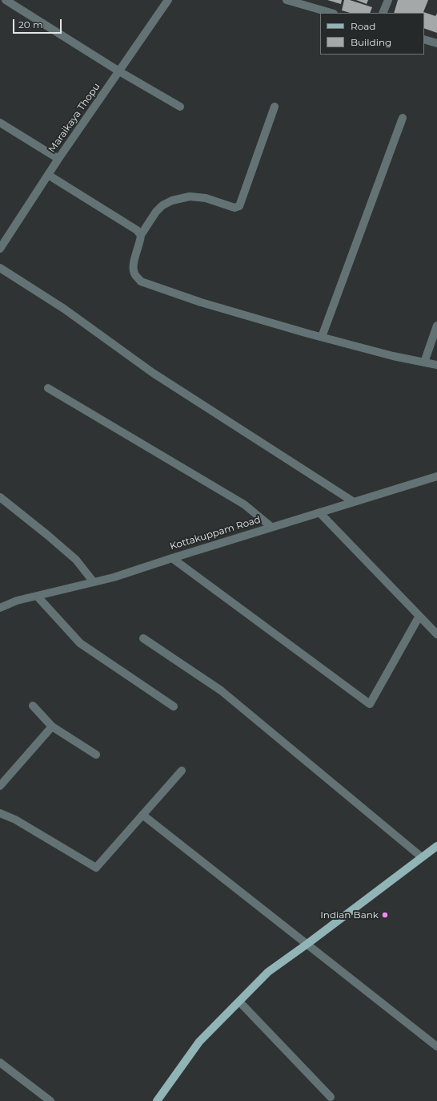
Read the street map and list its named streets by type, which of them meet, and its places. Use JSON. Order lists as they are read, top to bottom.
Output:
{
  "streets": {
    "street": ["Maraikaya Thopu", "Kottakuppam Road"]
  },
  "places": ["Indian Bank"],
  "legend": ["Road", "Building"],
  "scale_bar": "20 m"
}
